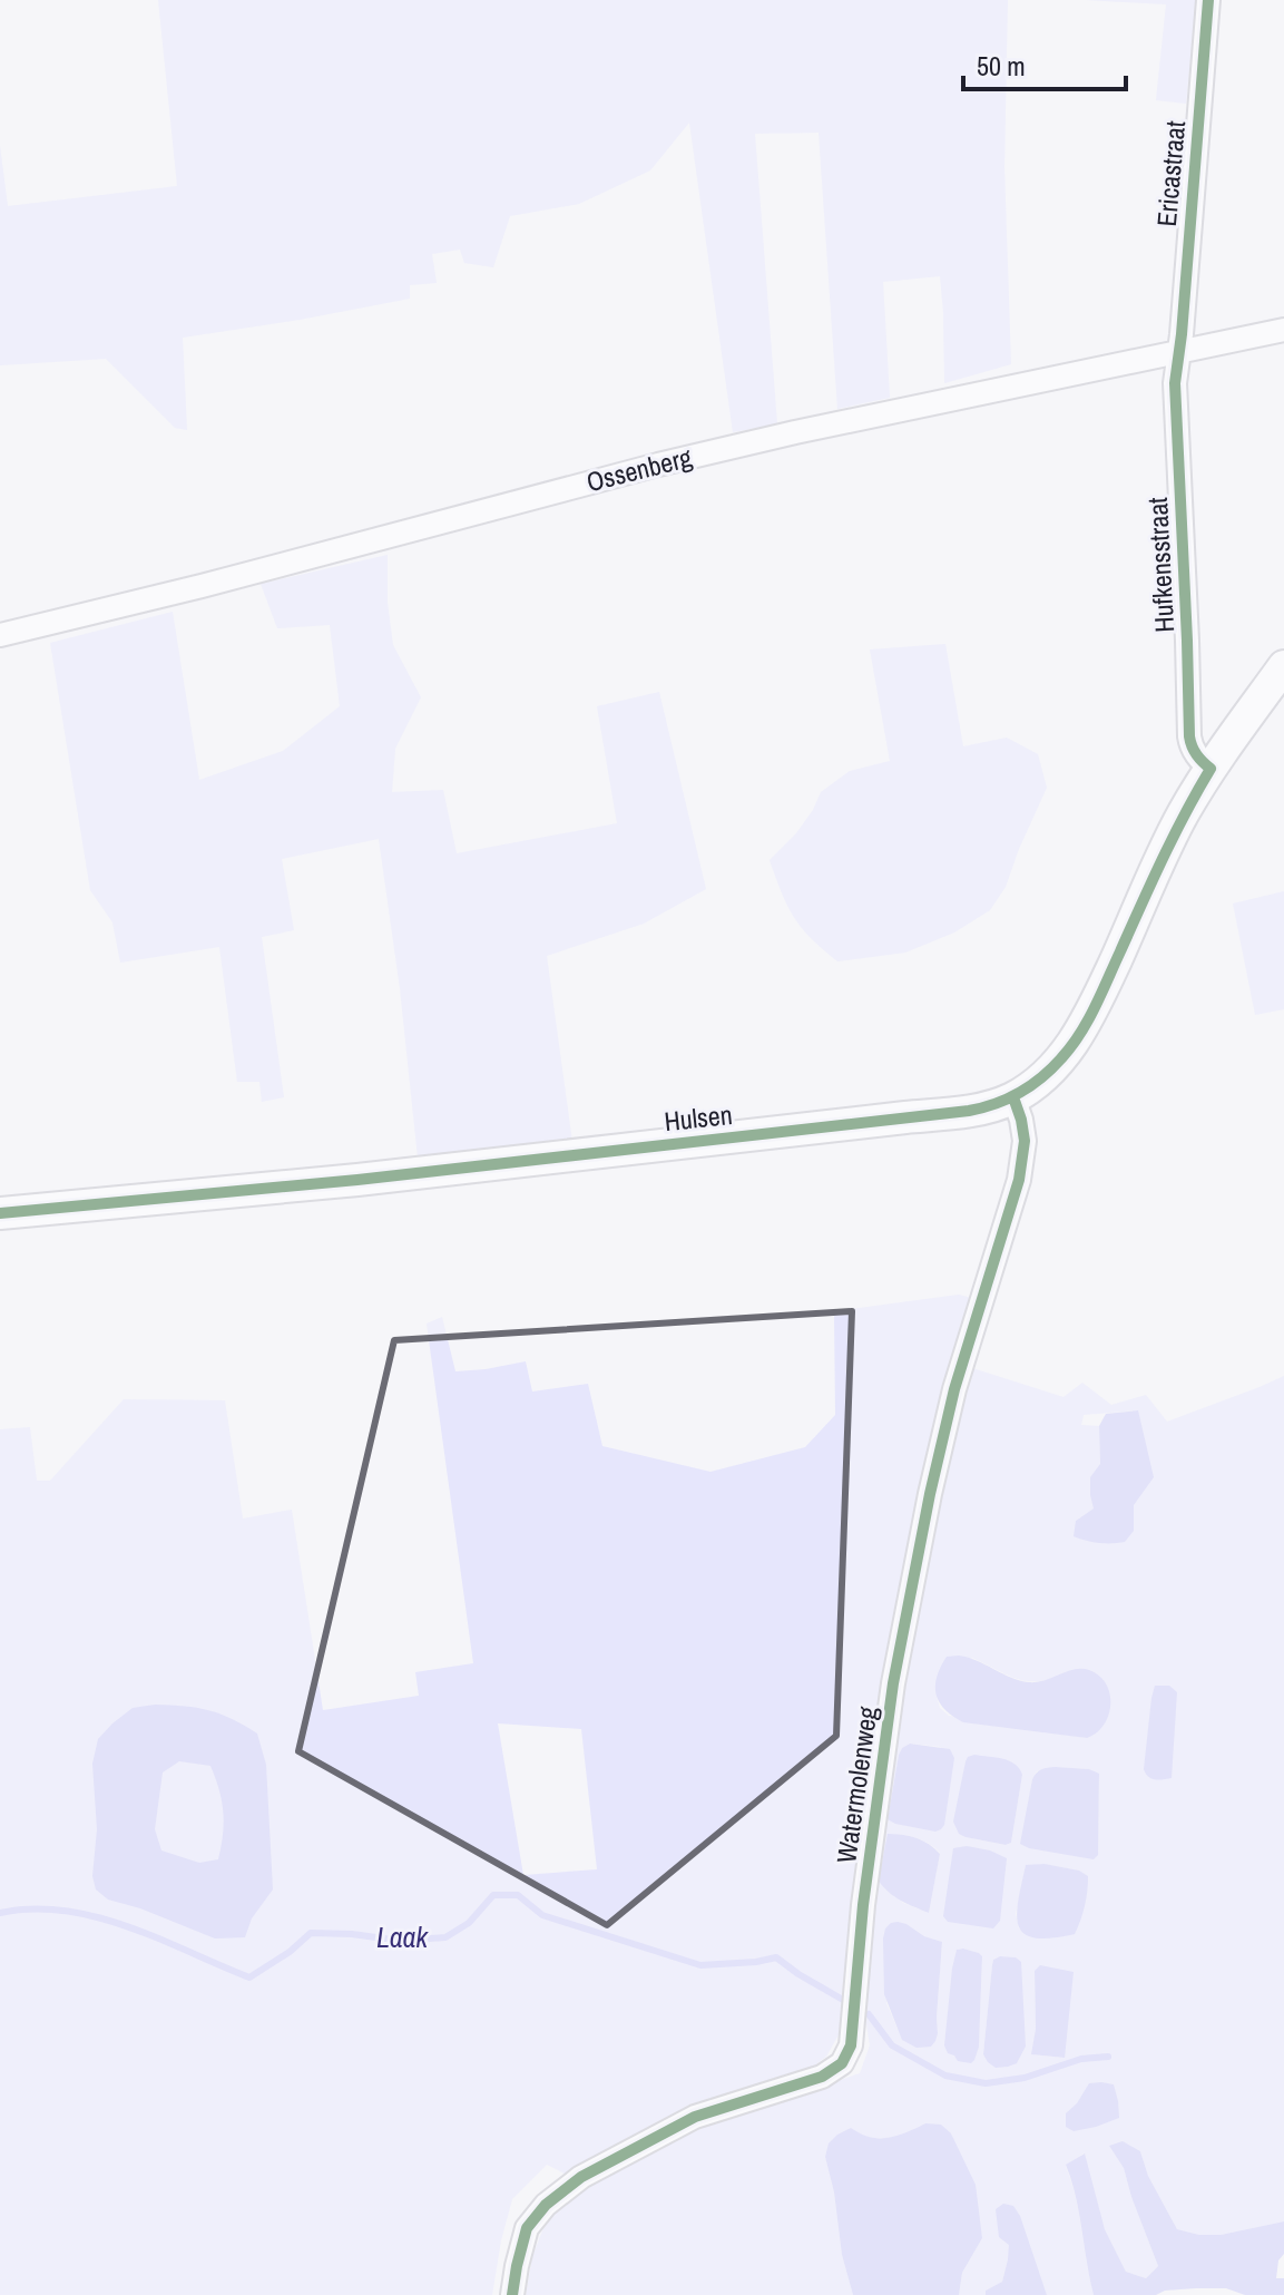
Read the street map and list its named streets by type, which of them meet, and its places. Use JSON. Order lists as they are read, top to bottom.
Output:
{
  "streets": {
    "street": [
      "Ericastraat",
      "Ossenberg",
      "Hufkensstraat",
      "Hulsen",
      "Watermolenweg"
    ]
  },
  "crossings": [
    ["Ericastraat", "Ossenberg"],
    ["Ericastraat", "Hufkensstraat"],
    ["Ossenberg", "Hufkensstraat"],
    ["Hufkensstraat", "Hulsen"],
    ["Hulsen", "Watermolenweg"]
  ],
  "water": ["Laak"],
  "scale_bar": "50 m"
}
